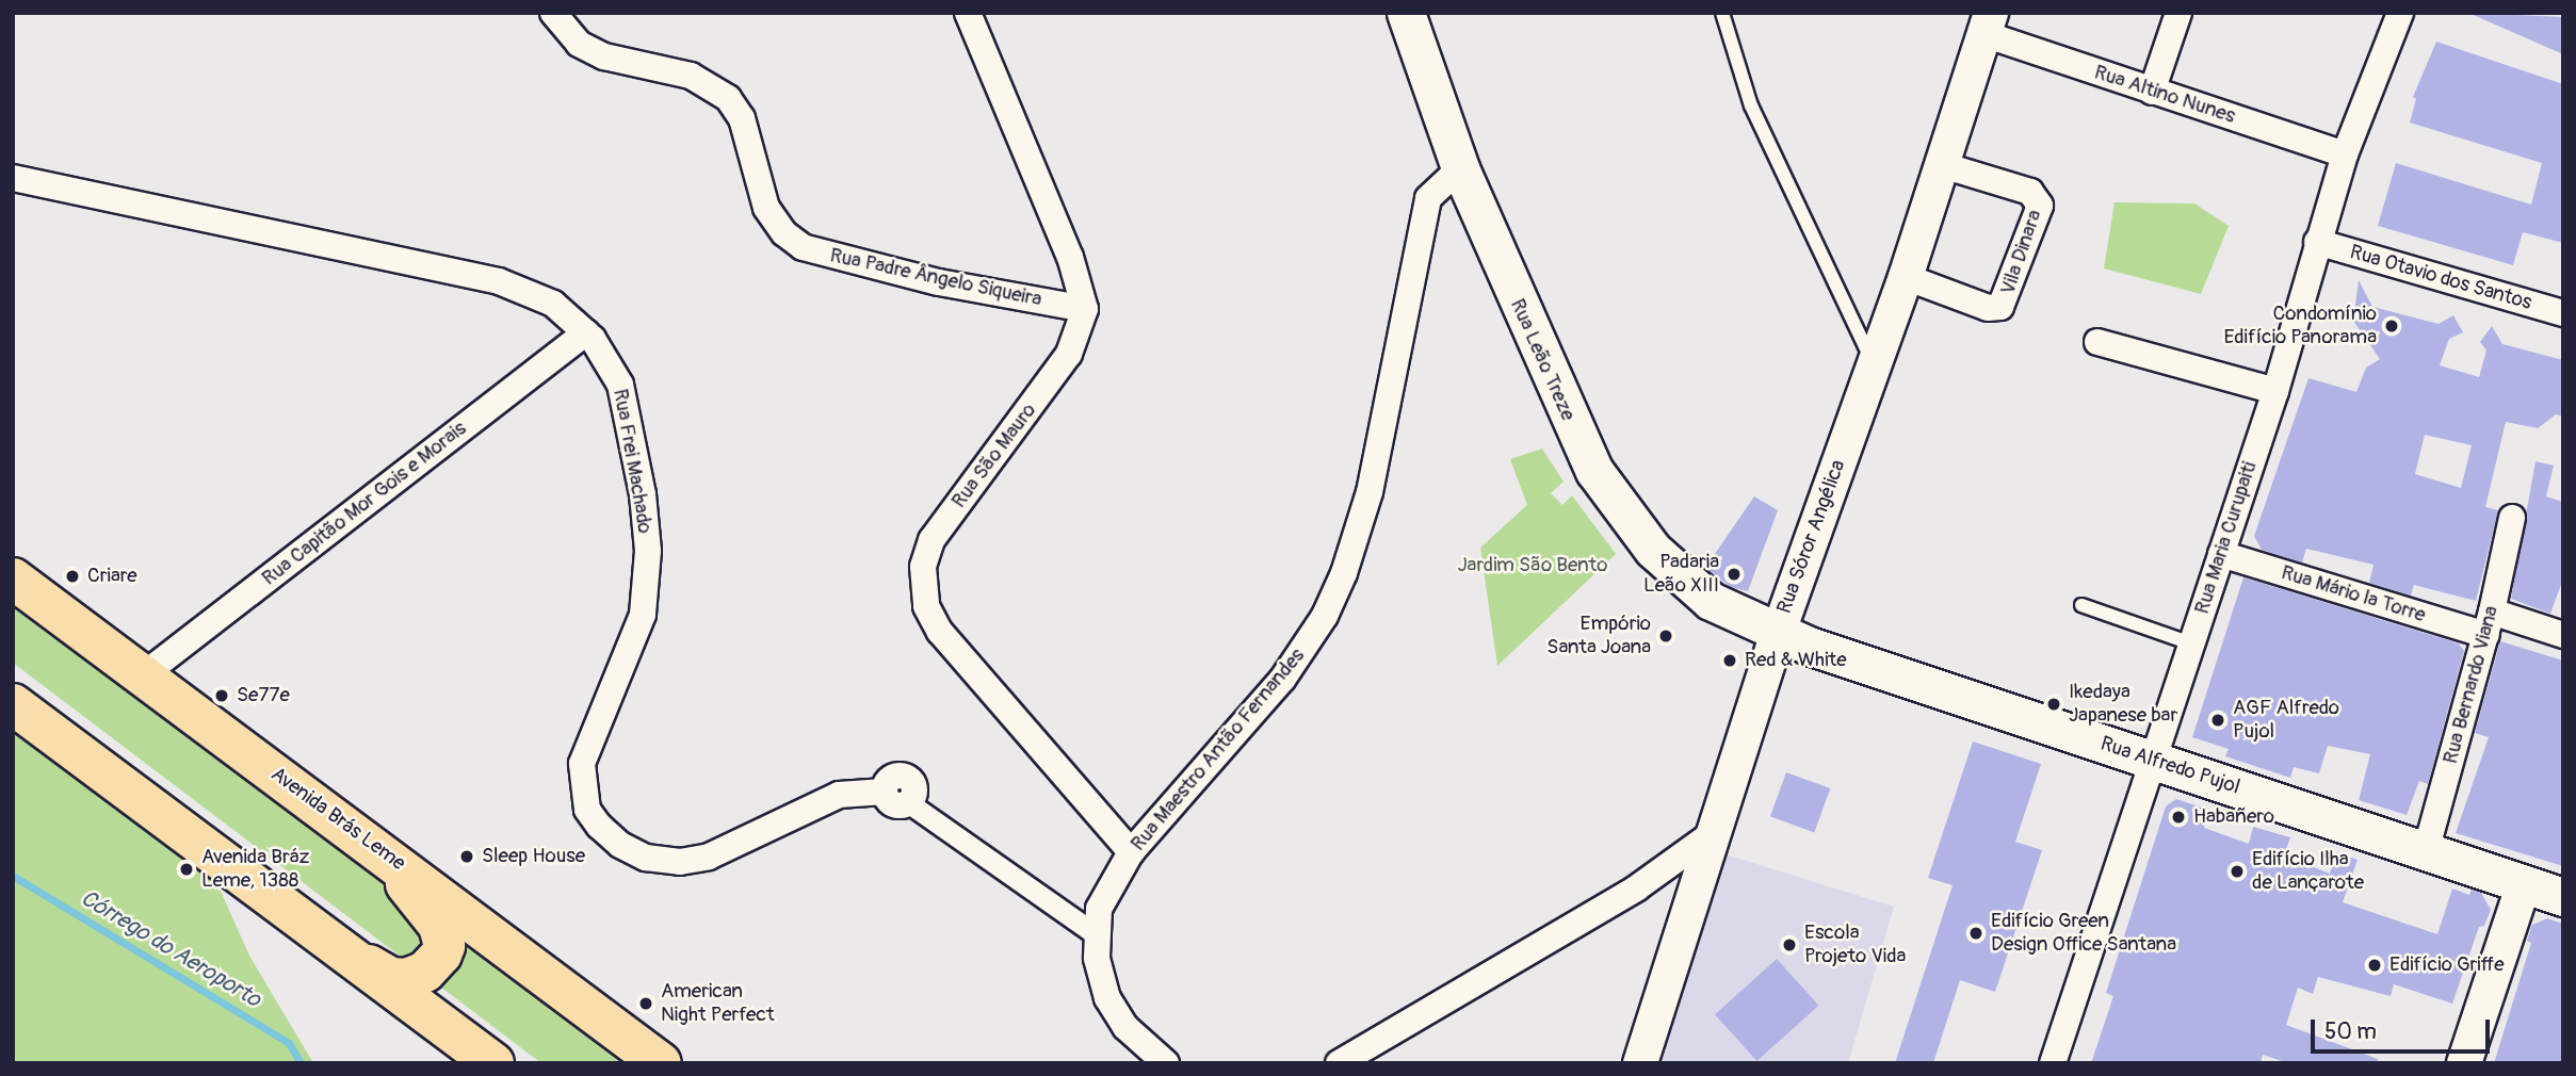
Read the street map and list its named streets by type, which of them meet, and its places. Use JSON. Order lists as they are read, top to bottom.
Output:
{
  "streets": {
    "main road": ["Rua Leão Treze", "Rua Alfredo Pujol", "Avenida Brás Leme"],
    "street": [
      "Rua Altino Nunes",
      "Vila Dinara",
      "Rua Padre Ângelo Siqueira",
      "Rua Otavio dos Santos",
      "Rua São Mauro",
      "Rua Frei Machado",
      "Rua Capitão Mor Gois e Morais",
      "Rua Sóror Angélica",
      "Rua Maria Curupaiti",
      "Rua Mário la Torre",
      "Rua Bernardo Viana",
      "Rua Maestro Antão Fernandes"
    ]
  },
  "crossings": [
    ["Rua Altino Nunes", "Rua Sóror Angélica"],
    ["Rua Altino Nunes", "Rua Maria Curupaiti"],
    ["Vila Dinara", "Rua Sóror Angélica"],
    ["Rua Padre Ângelo Siqueira", "Rua São Mauro"],
    ["Rua Otavio dos Santos", "Rua Maria Curupaiti"],
    ["Rua Leão Treze", "Rua Sóror Angélica"],
    ["Rua Leão Treze", "Rua Maestro Antão Fernandes"],
    ["Rua Leão Treze", "Rua Alfredo Pujol"],
    ["Rua São Mauro", "Rua Maestro Antão Fernandes"],
    ["Rua Frei Machado", "Rua Capitão Mor Gois e Morais"],
    ["Rua Capitão Mor Gois e Morais", "Avenida Brás Leme"],
    ["Rua Sóror Angélica", "Rua Alfredo Pujol"],
    ["Rua Maria Curupaiti", "Rua Mário la Torre"],
    ["Rua Maria Curupaiti", "Rua Alfredo Pujol"],
    ["Rua Mário la Torre", "Rua Bernardo Viana"],
    ["Rua Bernardo Viana", "Rua Alfredo Pujol"]
  ],
  "water": ["Córrego do Aeroporto"],
  "parks": ["Jardim São Bento"],
  "places": [
    "Condomínio Edifício Panorama",
    "Padaria Leão XIII",
    "Criare",
    "Empório Santa Joana",
    "Red & White",
    "Se77e",
    "Ikedaya Japanese bar",
    "AGF Alfredo Pujol",
    "Habañero",
    "Sleep House",
    "Avenida Bráz Leme, 1388",
    "Edifício Ilha de Lançarote",
    "Edifício Green Design Office Santana",
    "Escola Projeto Vida",
    "Edifício Griffe",
    "American Night Perfect"
  ],
  "scale_bar": "50 m"
}
